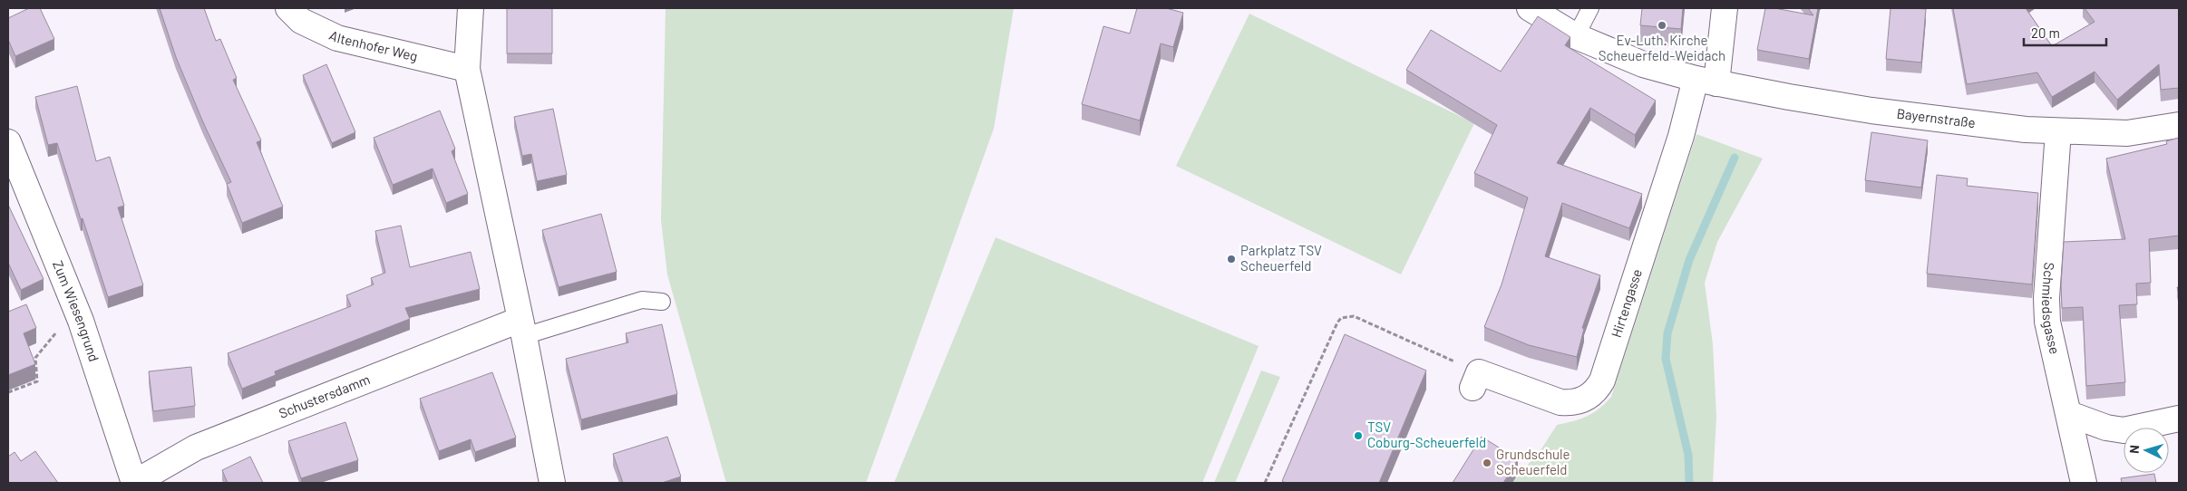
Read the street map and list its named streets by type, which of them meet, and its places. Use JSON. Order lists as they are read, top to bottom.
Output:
{
  "streets": {
    "street": [
      "Altenhofer Weg",
      "Bayernstraße",
      "Hirtengasse",
      "Schmiedsgasse",
      "Zum Wiesengrund",
      "Schustersdamm"
    ]
  },
  "crossings": [
    ["Bayernstraße", "Hirtengasse"],
    ["Bayernstraße", "Schmiedsgasse"],
    ["Zum Wiesengrund", "Schustersdamm"]
  ],
  "places": [
    "Ev-Luth. Kirche Scheuerfeld-Weidach",
    "Parkplatz TSV Scheuerfeld",
    "TSV Coburg-Scheuerfeld",
    "Grundschule Scheuerfeld"
  ],
  "scale_bar": "20 m",
  "north": "left"
}
